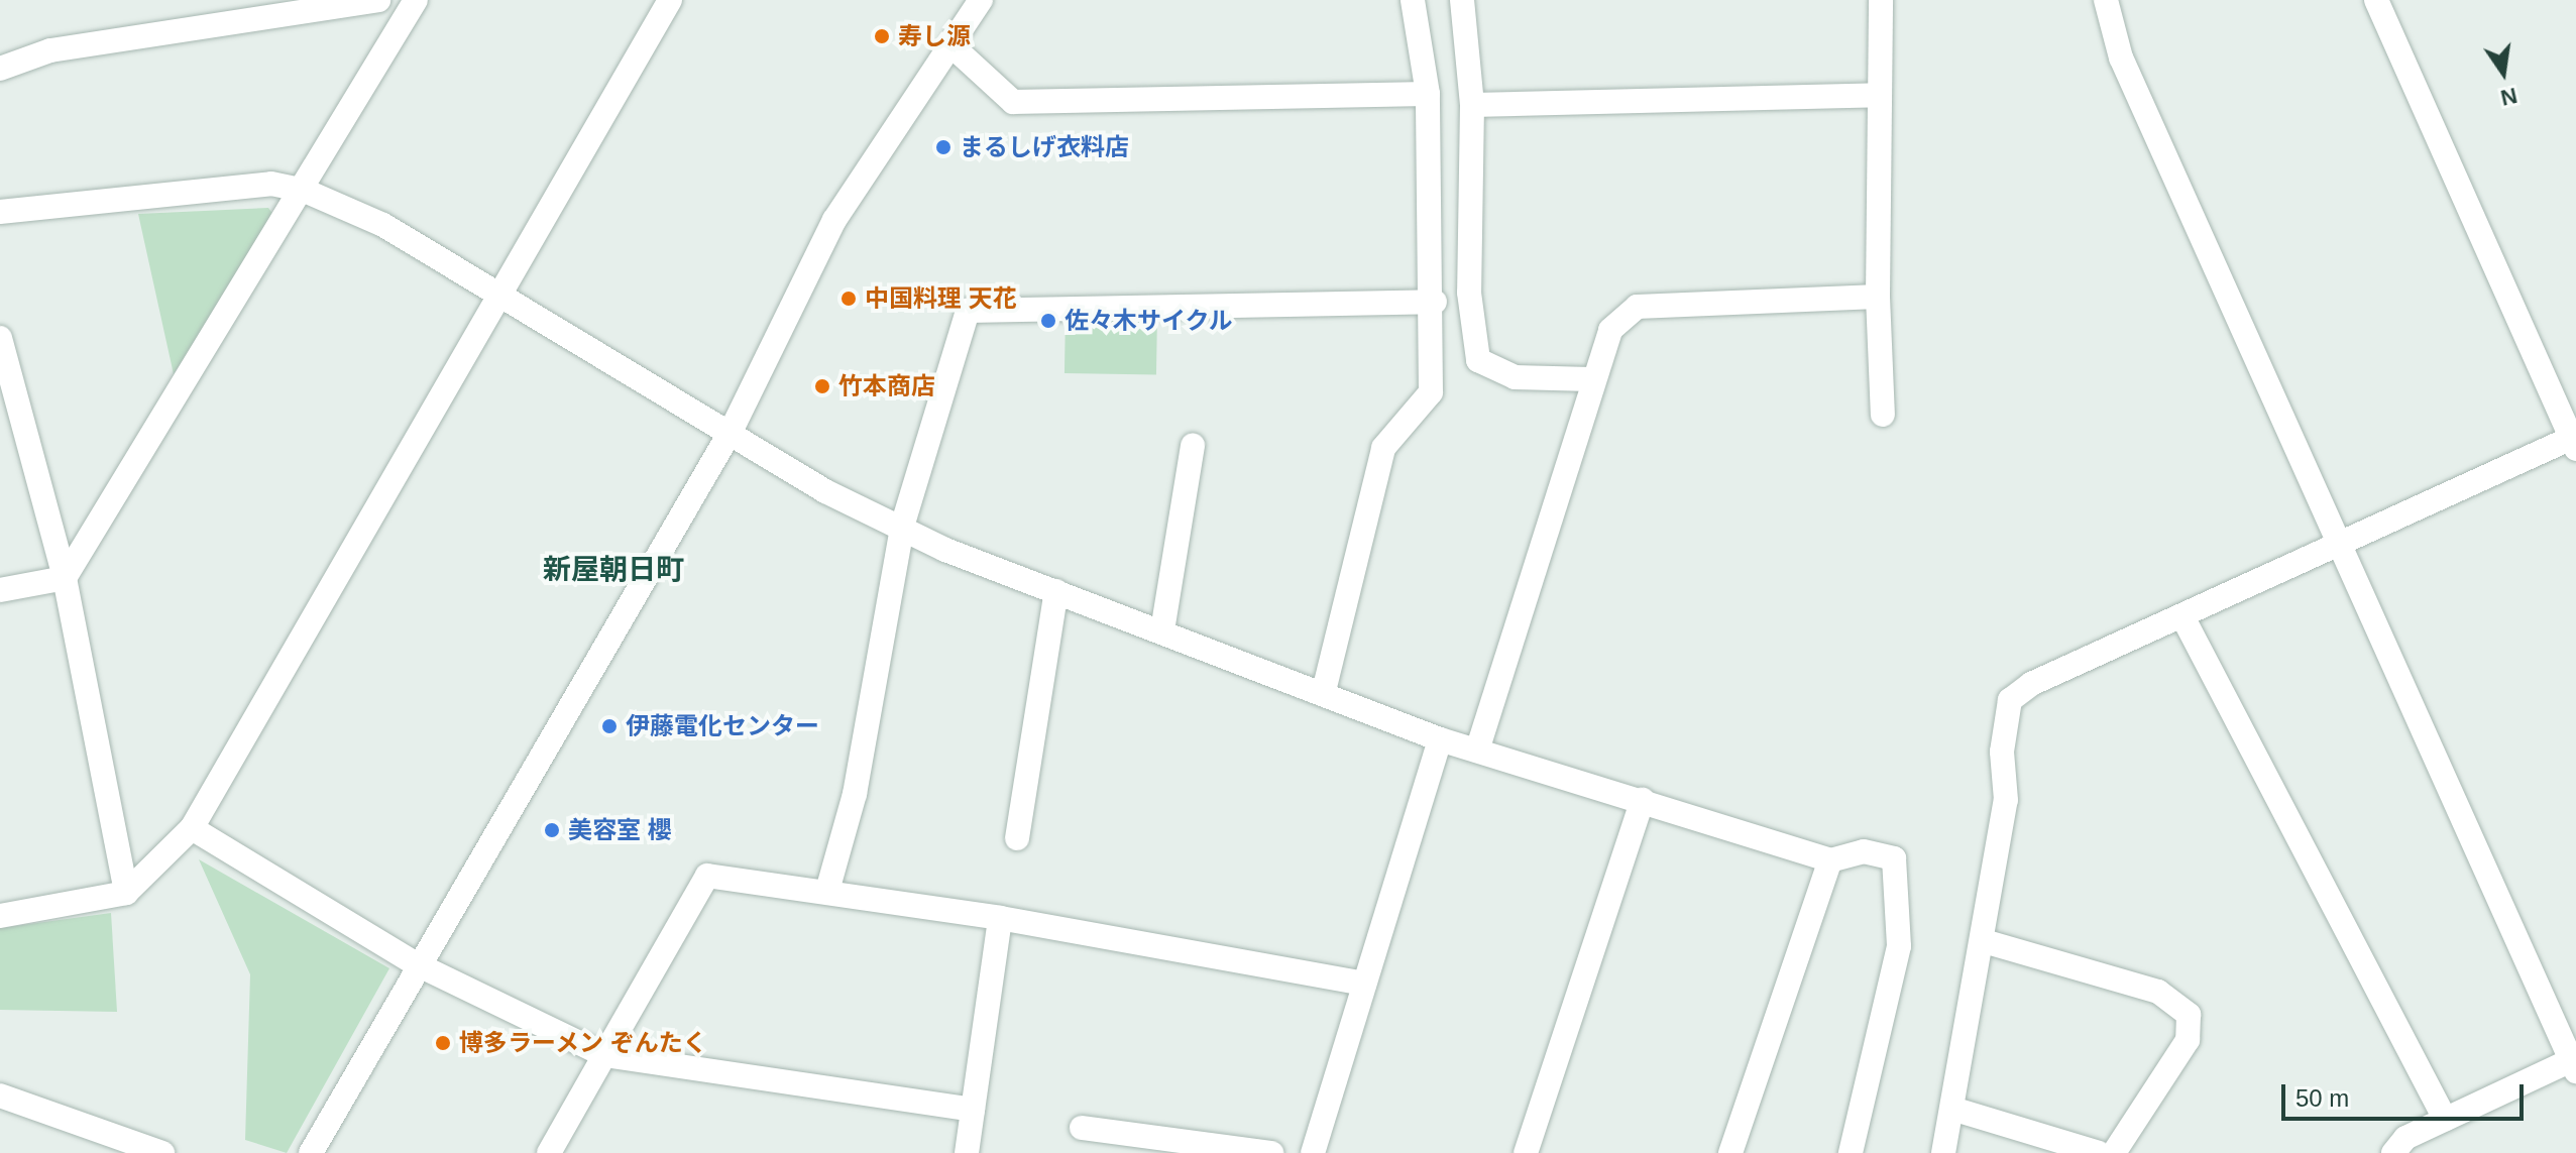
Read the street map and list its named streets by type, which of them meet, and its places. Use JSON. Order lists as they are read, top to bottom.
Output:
{
  "districts": ["新屋朝日町"],
  "places": [
    "寿し源",
    "まるしげ衣料店",
    "中国料理 天花",
    "佐々木サイクル",
    "竹本商店",
    "伊藤電化センター",
    "美容室 櫻",
    "博多ラーメン ぞんたく"
  ],
  "scale_bar": "50 m",
  "north": "bottom"
}
